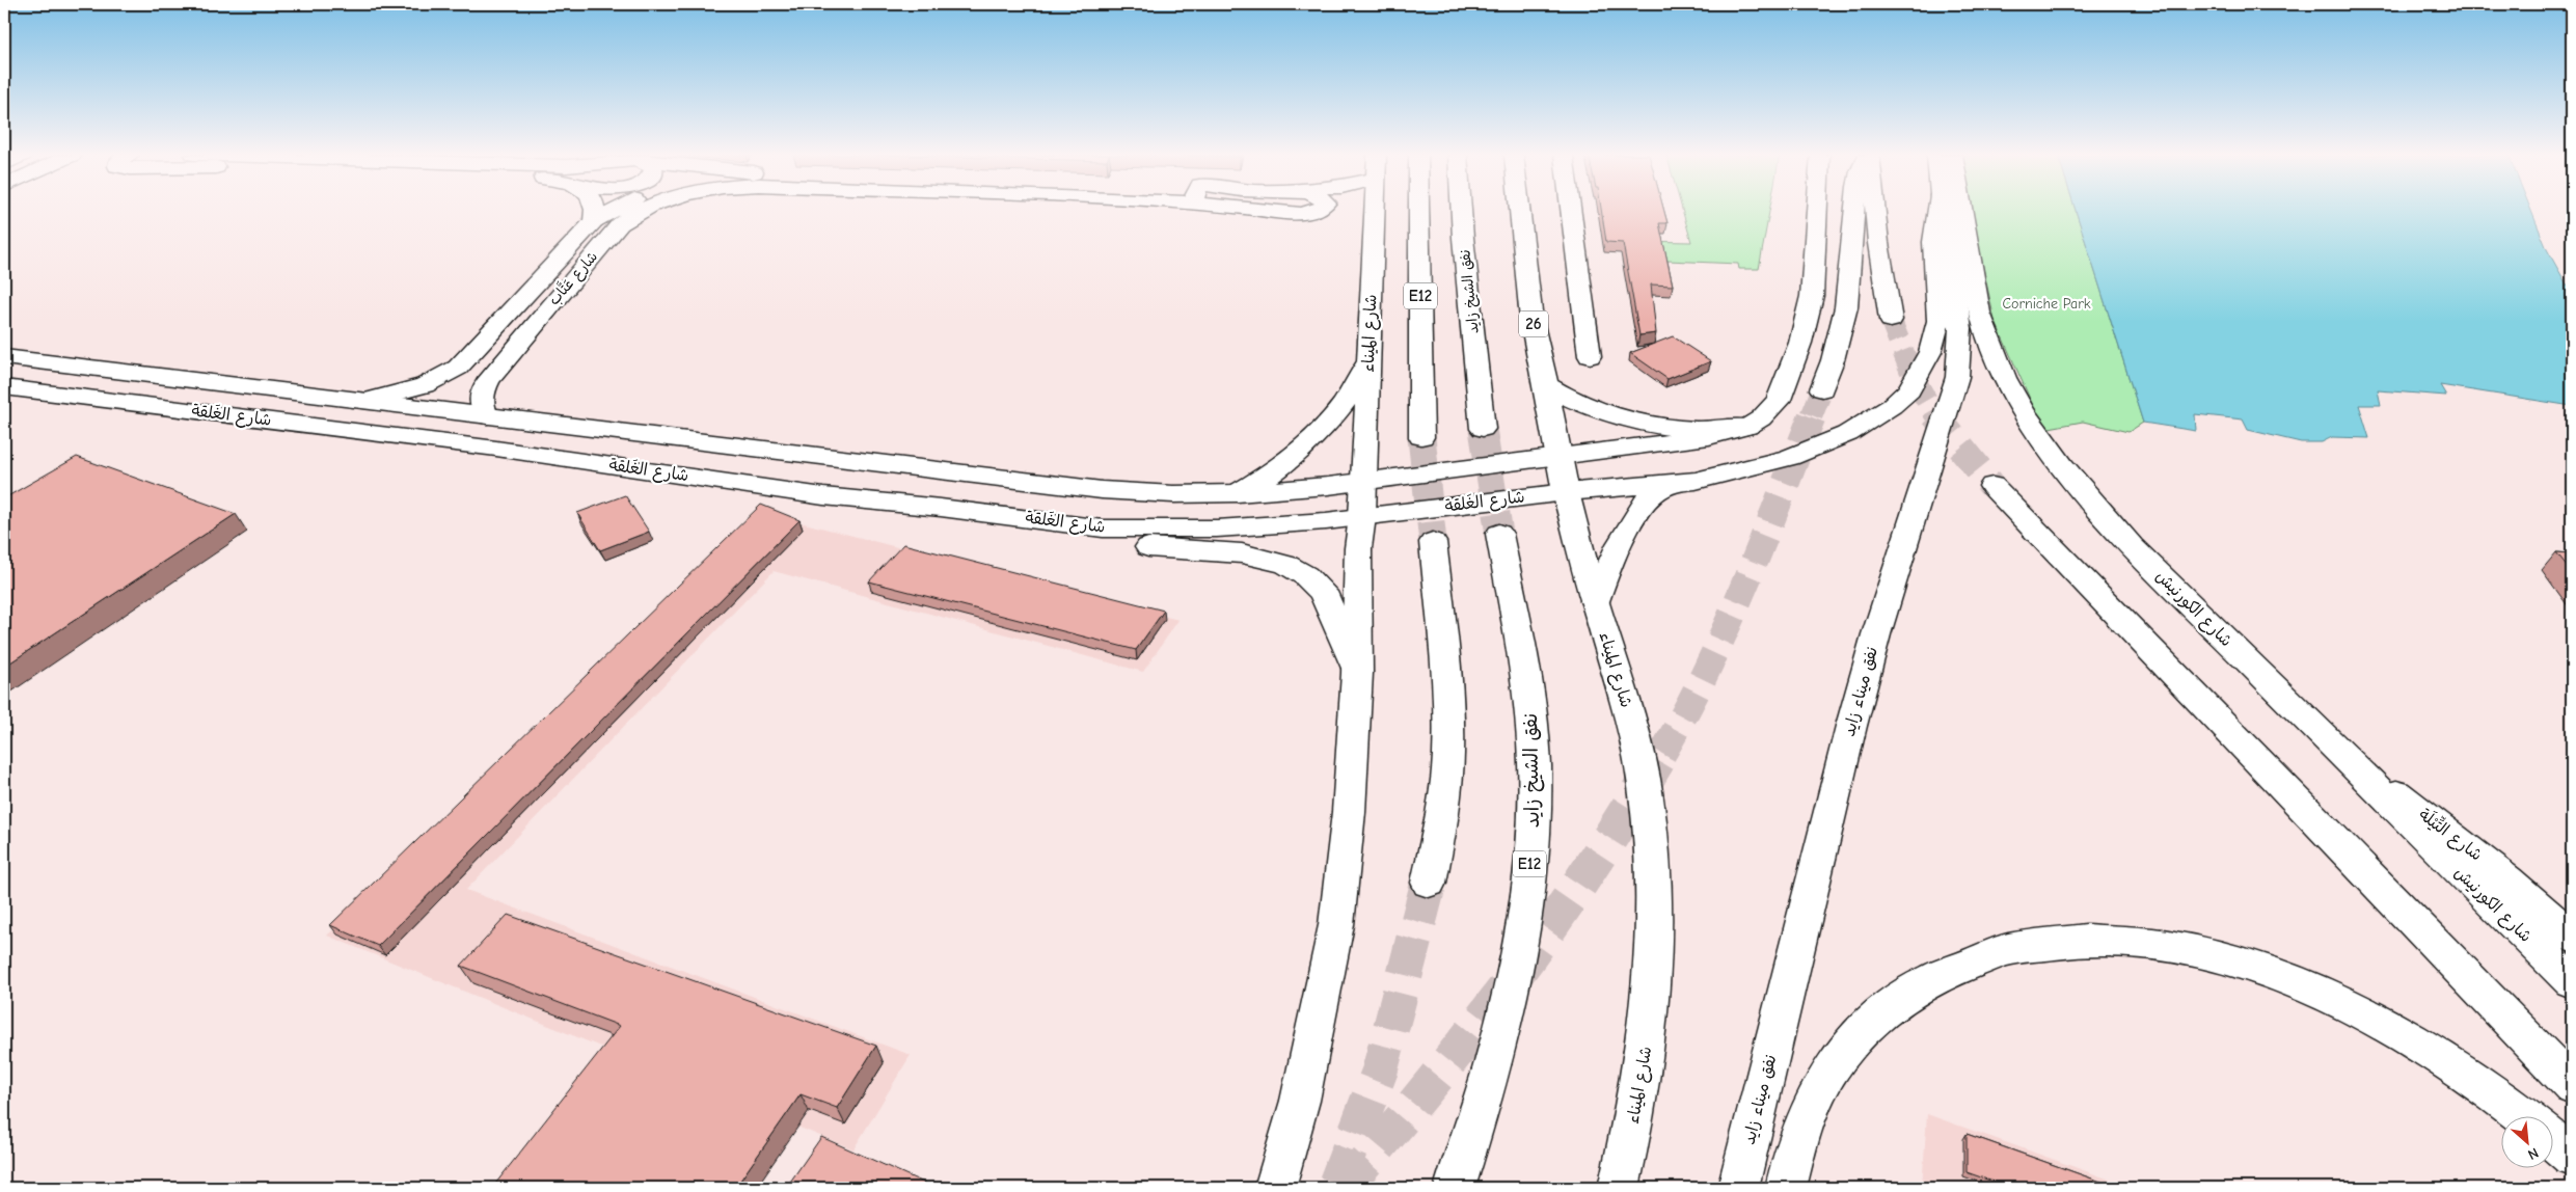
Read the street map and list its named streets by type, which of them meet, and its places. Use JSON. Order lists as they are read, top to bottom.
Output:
{
  "streets": {
    "main road": [
      "شارع عَتَّاب",
      "نفق الشيخ زايد",
      "E12",
      "26",
      "شارع الميناء",
      "شارع الغَلقة",
      "شارع الكورنيش",
      "نفق ميناء زايد",
      "شارع التِّيْلَة"
    ]
  },
  "crossings": [
    ["شارع عَتَّاب", "شارع الغَلقة"],
    ["شارع الميناء", "شارع الغَلقة"],
    ["شارع الكورنيش", "شارع التِّيْلَة"]
  ],
  "parks": ["Corniche Park"],
  "north": "bottom right"
}
